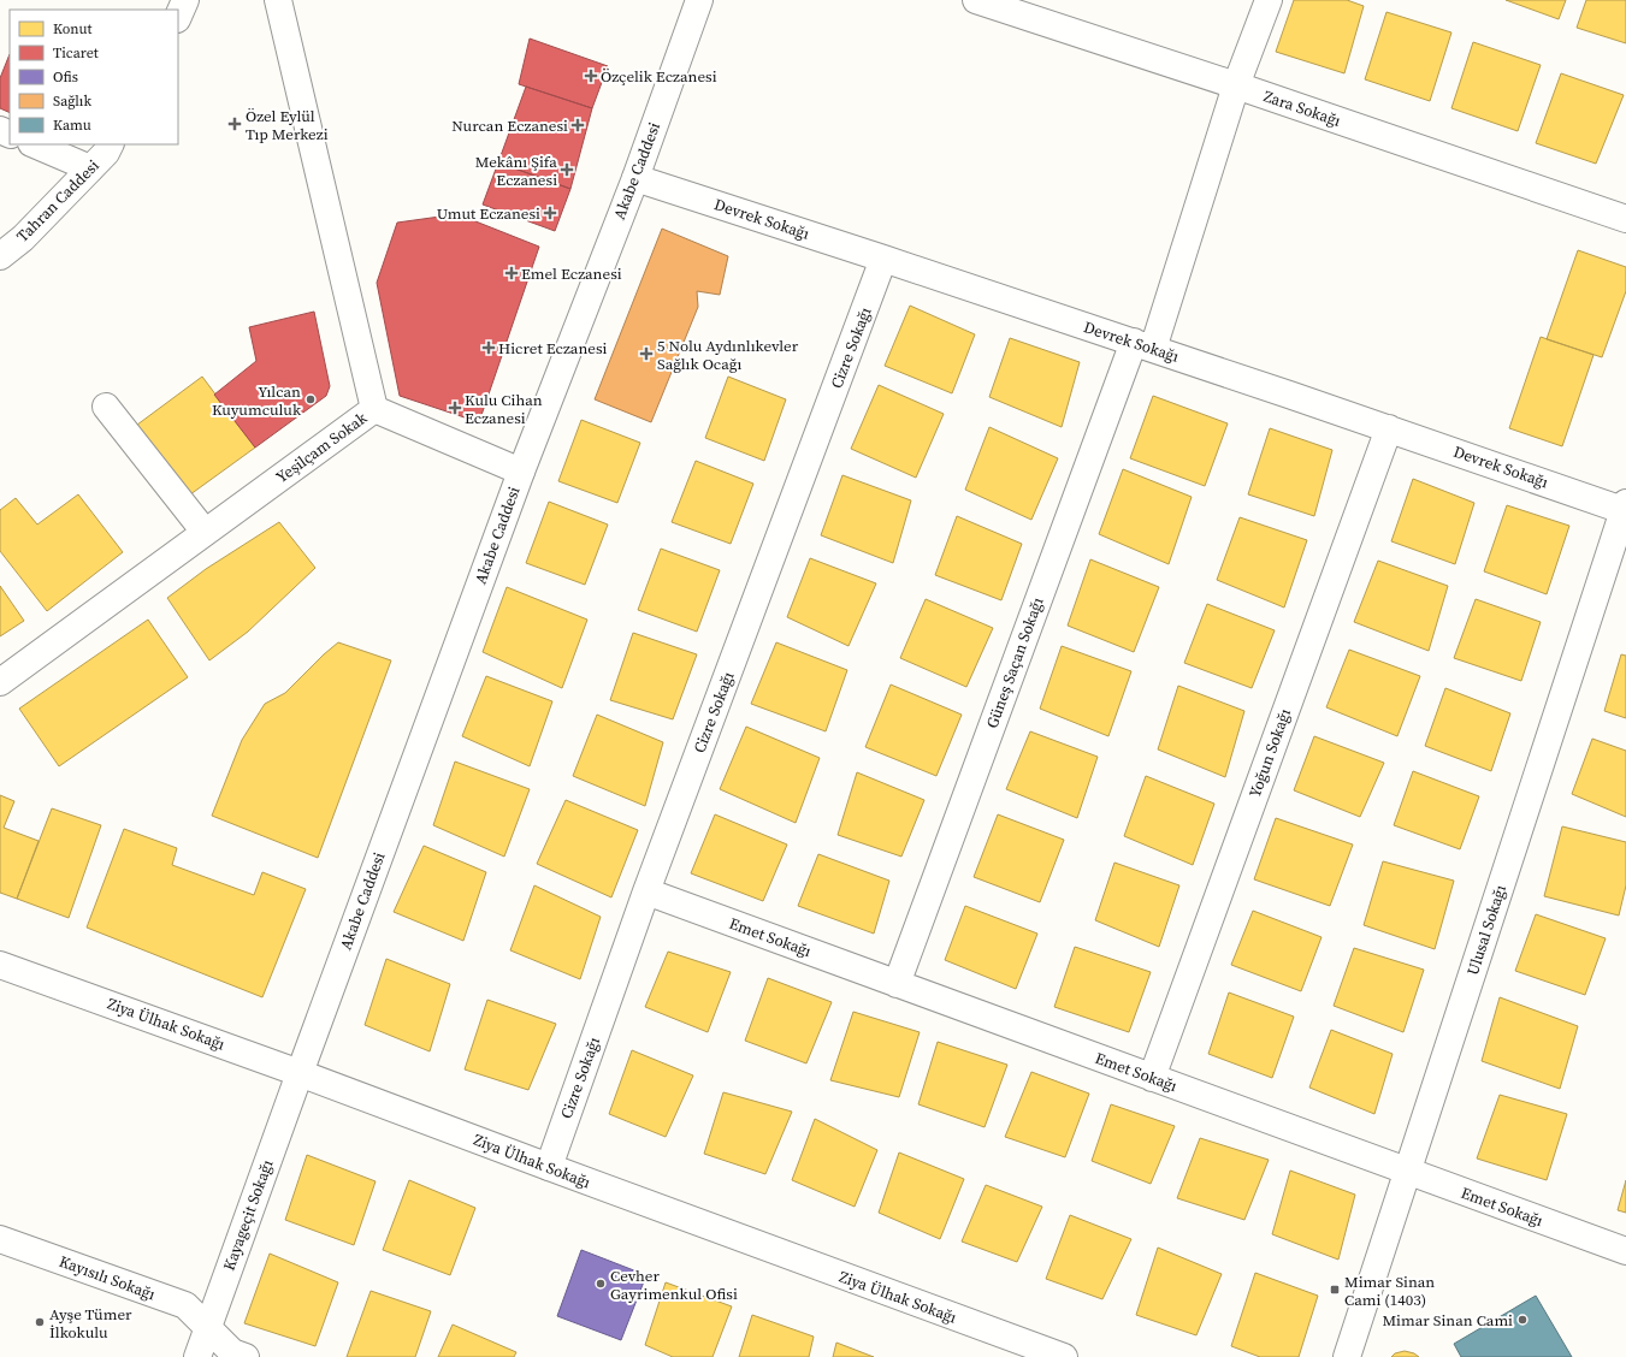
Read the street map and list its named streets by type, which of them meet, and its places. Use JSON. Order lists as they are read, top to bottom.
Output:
{
  "streets": {
    "street": [
      "Zara Sokağı",
      "Akabe Caddesi",
      "Tahran Caddesi",
      "Devrek Sokağı",
      "Cizre Sokağı",
      "Yeşilçam Sokak",
      "Güneş Saçan Sokağı",
      "Yoğun Sokağı",
      "Ulusal Sokağı",
      "Emet Sokağı",
      "Ziya Ülhak Sokağı",
      "Kayageçit Sokağı",
      "Kayısılı Sokağı"
    ]
  },
  "crossings": [
    ["Zara Sokağı", "Güneş Saçan Sokağı"],
    ["Akabe Caddesi", "Devrek Sokağı"],
    ["Akabe Caddesi", "Ziya Ülhak Sokağı"],
    ["Akabe Caddesi", "Kayageçit Sokağı"],
    ["Devrek Sokağı", "Cizre Sokağı"],
    ["Devrek Sokağı", "Güneş Saçan Sokağı"],
    ["Devrek Sokağı", "Yoğun Sokağı"],
    ["Devrek Sokağı", "Ulusal Sokağı"],
    ["Cizre Sokağı", "Emet Sokağı"],
    ["Cizre Sokağı", "Ziya Ülhak Sokağı"],
    ["Güneş Saçan Sokağı", "Emet Sokağı"],
    ["Yoğun Sokağı", "Emet Sokağı"],
    ["Ulusal Sokağı", "Emet Sokağı"],
    ["Ziya Ülhak Sokağı", "Kayageçit Sokağı"],
    ["Kayageçit Sokağı", "Kayısılı Sokağı"]
  ],
  "places": {
    "health": [
      "Özçelik Eczanesi",
      "Özel Eylül Tıp Merkezi",
      "Nurcan Eczanesi",
      "Mekânı Şifa Eczanesi",
      "Umut Eczanesi",
      "Emel Eczanesi",
      "Hicret Eczanesi",
      "5 Nolu Aydınlıkevler Sağlık Ocağı",
      "Kulu Cihan Eczanesi"
    ],
    "other": [
      "Yılcan Kuyumculuk",
      "Cevher Gayrimenkul Ofisi",
      "Mimar Sinan Cami",
      "Ayşe Tümer İlkokulu"
    ],
    "transit": ["Mimar Sinan Cami (1403)"]
  },
  "legend": [
    "Konut",
    "Ticaret",
    "Ofis",
    "Sağlık",
    "Kamu"
  ]
}
